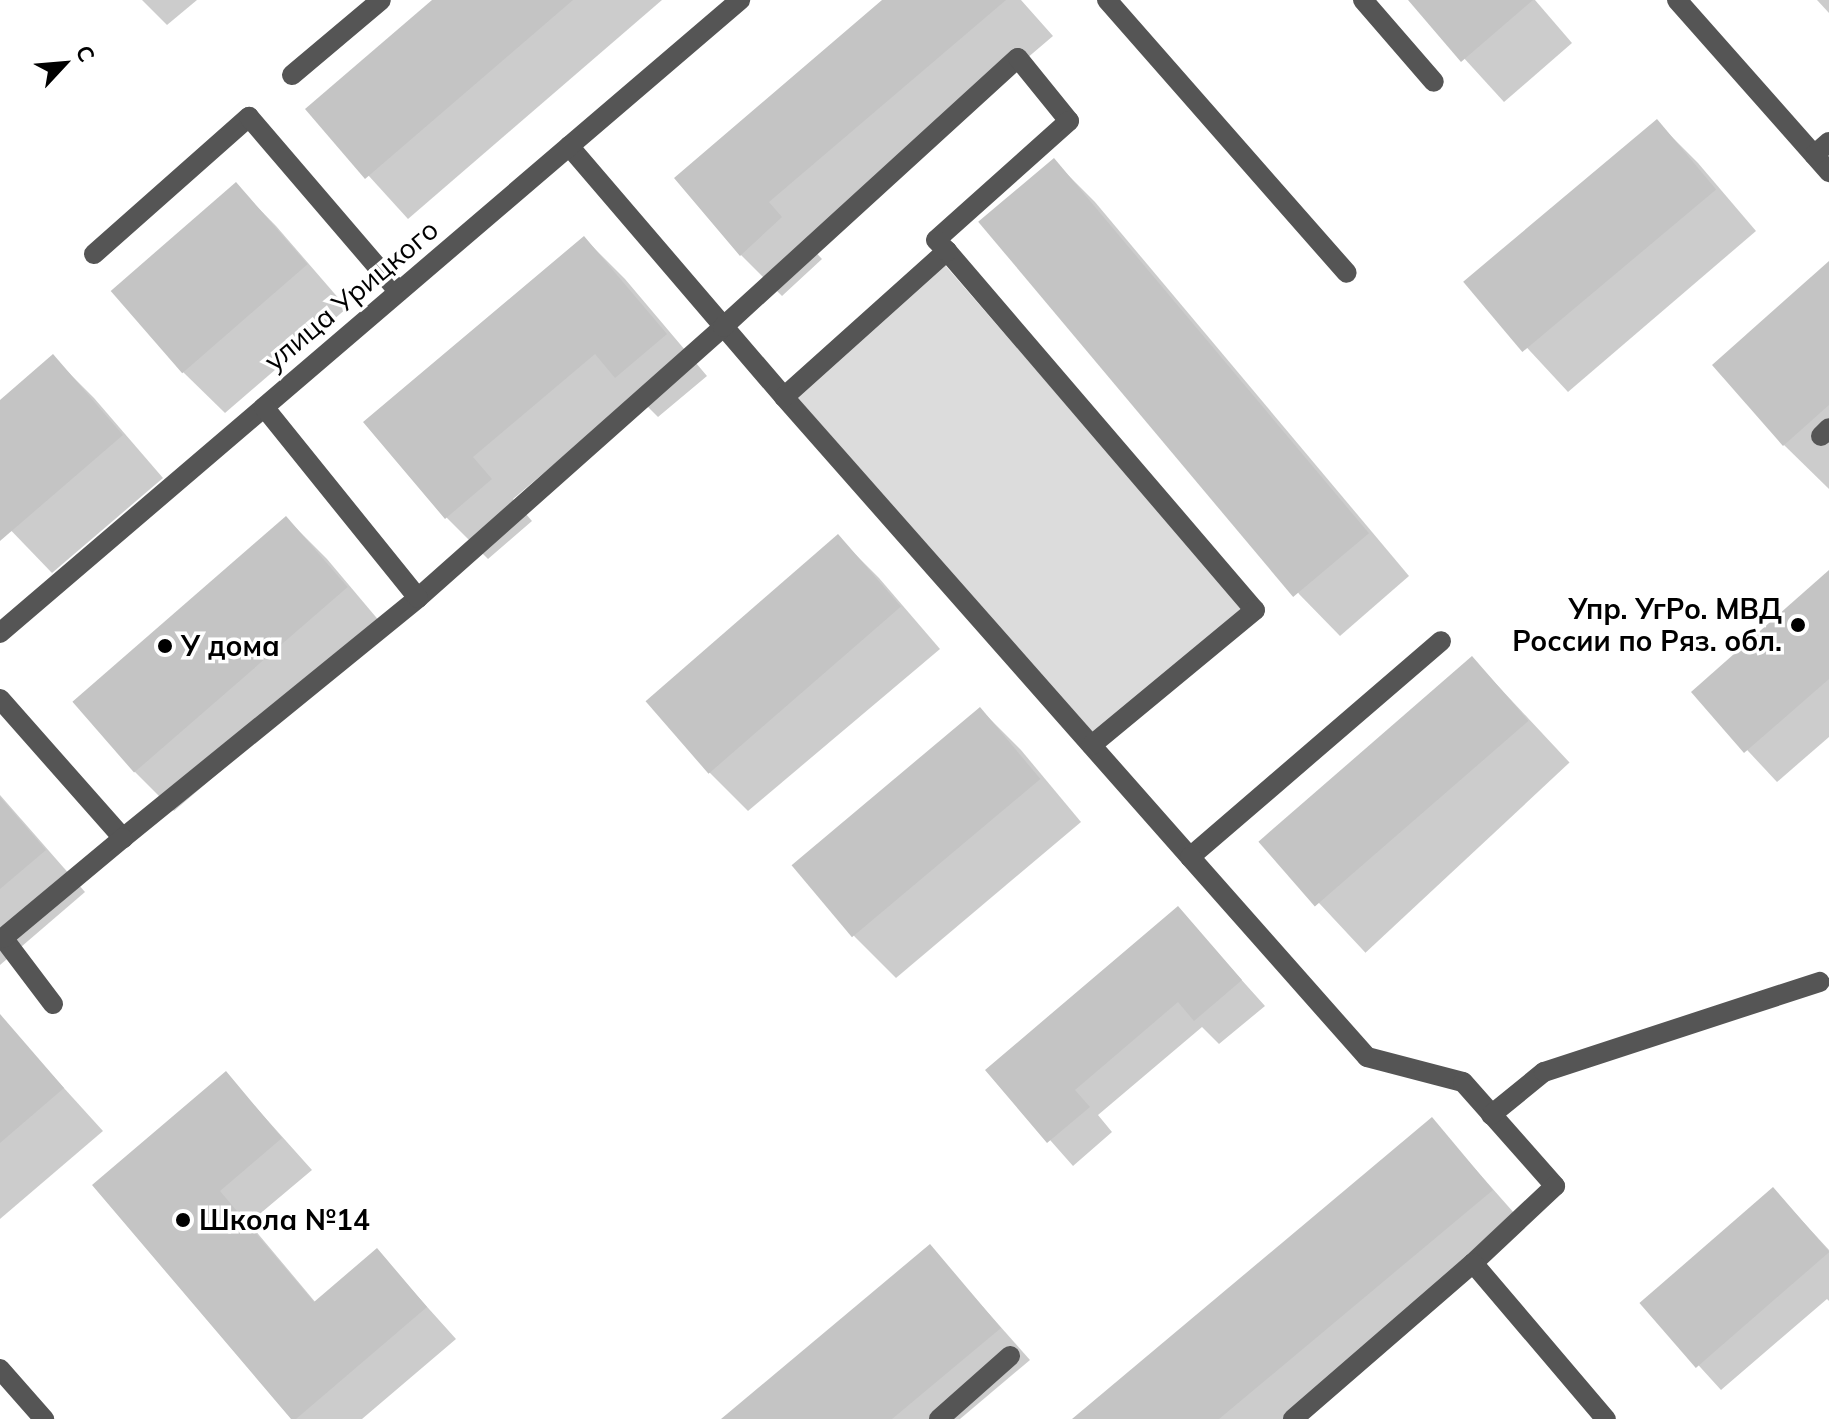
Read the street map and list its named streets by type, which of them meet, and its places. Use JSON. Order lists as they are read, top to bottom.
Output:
{
  "streets": {
    "street": ["улица Урицкого"]
  },
  "places": ["Упр. УгРо. МВД России по Ряз. обл.", "У дома", "Школа №14"],
  "north": "top right"
}
